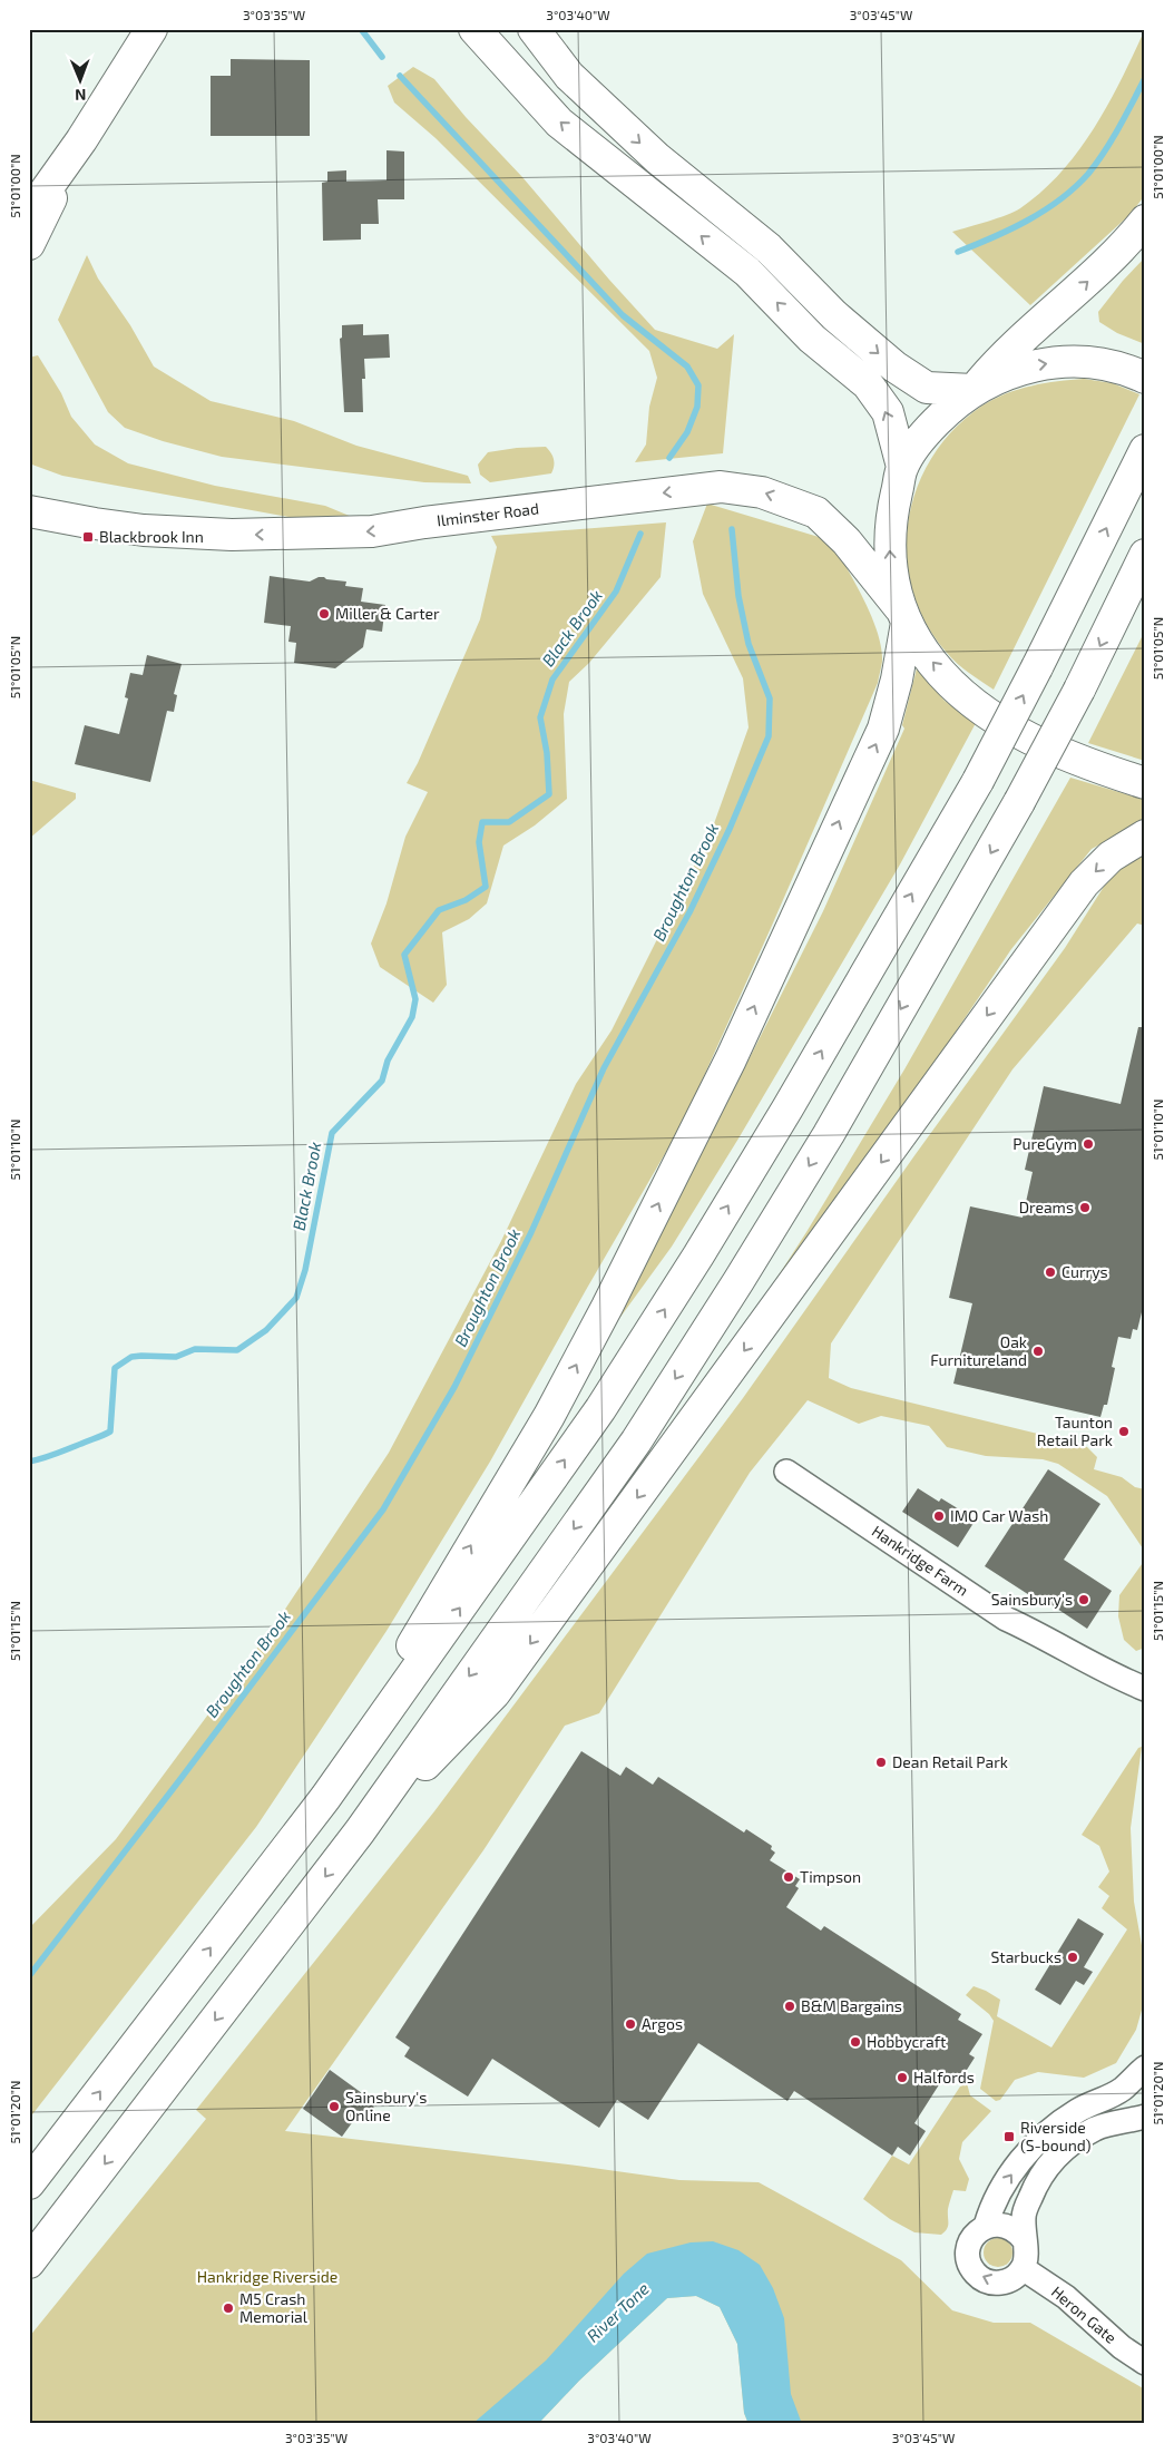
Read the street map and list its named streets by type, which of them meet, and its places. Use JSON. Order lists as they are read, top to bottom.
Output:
{
  "streets": {
    "highway": ["Ilminster Road"],
    "street": ["Hankridge Farm", "Heron Gate"]
  },
  "one_way": ["Ilminster Road"],
  "water": ["Black Brook", "Broughton Brook", "River Tone"],
  "parks": ["Hankridge Riverside"],
  "places": {
    "transit": ["Blackbrook Inn", "Riverside (S-bound)"],
    "other": [
      "Miller & Carter",
      "PureGym",
      "Dreams",
      "Currys",
      "Oak Furnitureland",
      "Taunton Retail Park",
      "IMO Car Wash",
      "Sainsbury's",
      "Dean Retail Park",
      "Timpson",
      "Starbucks",
      "B&M Bargains",
      "Argos",
      "Hobbycraft",
      "Halfords",
      "Sainsbury's Online",
      "M5 Crash Memorial"
    ]
  },
  "north": "bottom",
  "coordinates": [
    "3°03'35\"W",
    "3°03'40\"W",
    "3°03'45\"W",
    "51°01'00\"N",
    "51°01'05\"N",
    "51°01'10\"N",
    "51°01'15\"N",
    "51°01'20\"N"
  ]
}
